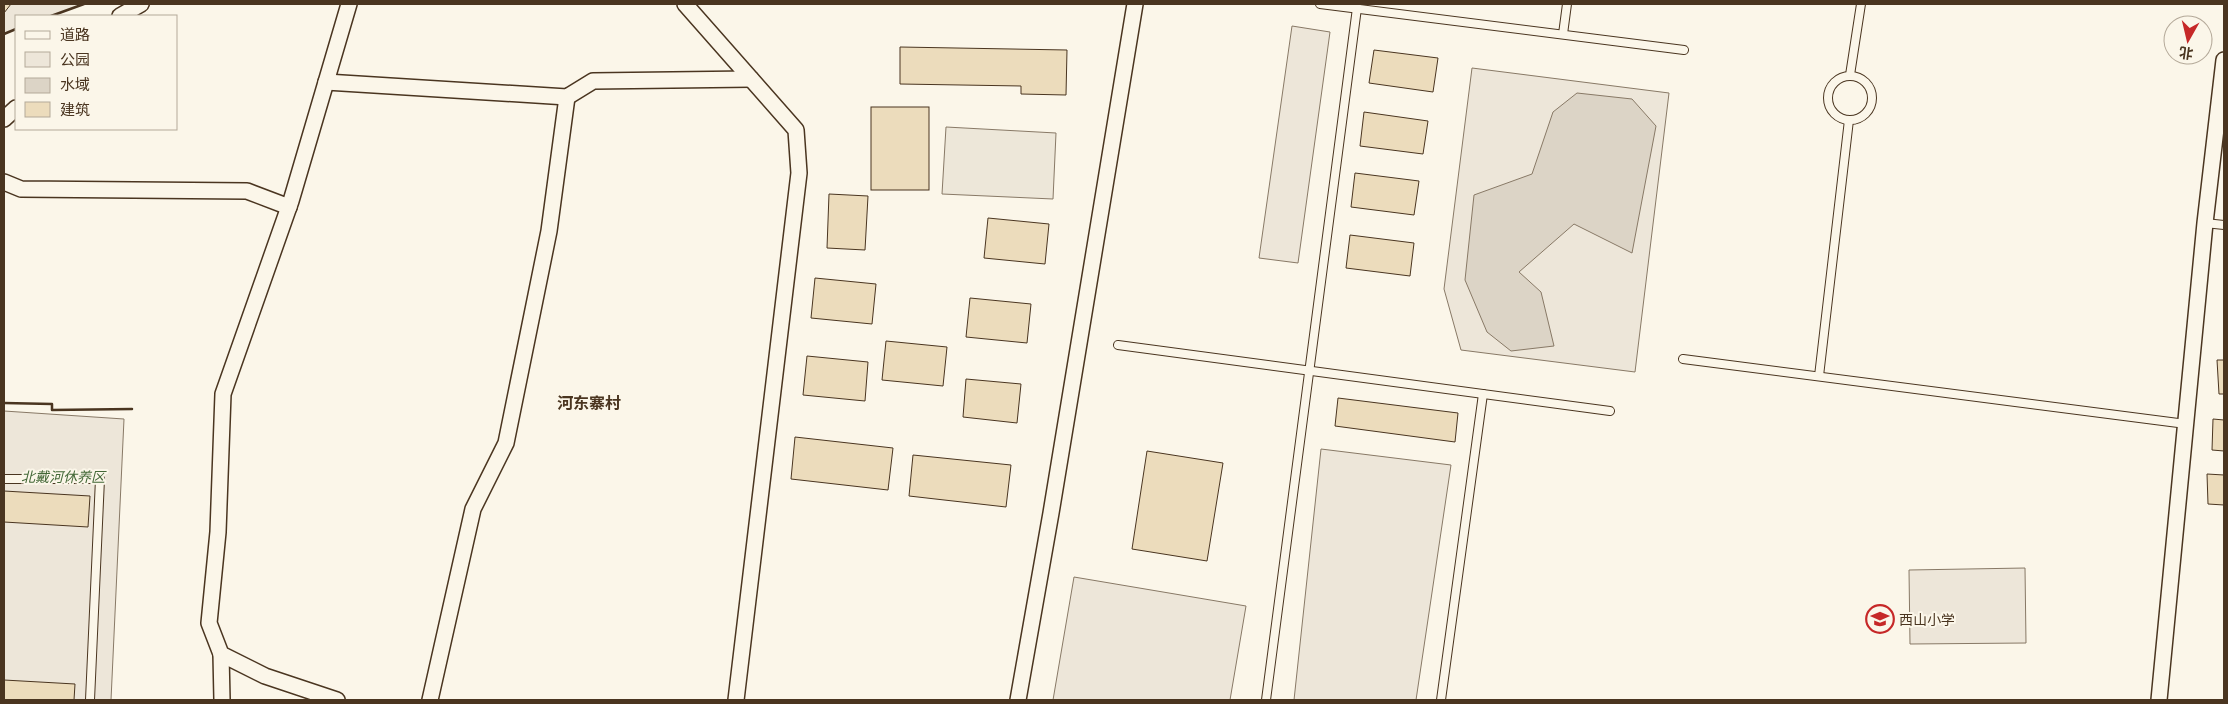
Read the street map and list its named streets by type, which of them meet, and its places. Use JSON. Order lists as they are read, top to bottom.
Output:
{
  "districts": ["河东寨村"],
  "parks": ["北戴河休养区"],
  "places": {
    "school or university": ["西山小学"]
  },
  "legend": [
    "道路",
    "公园",
    "水域",
    "建筑"
  ],
  "north": "bottom"
}
